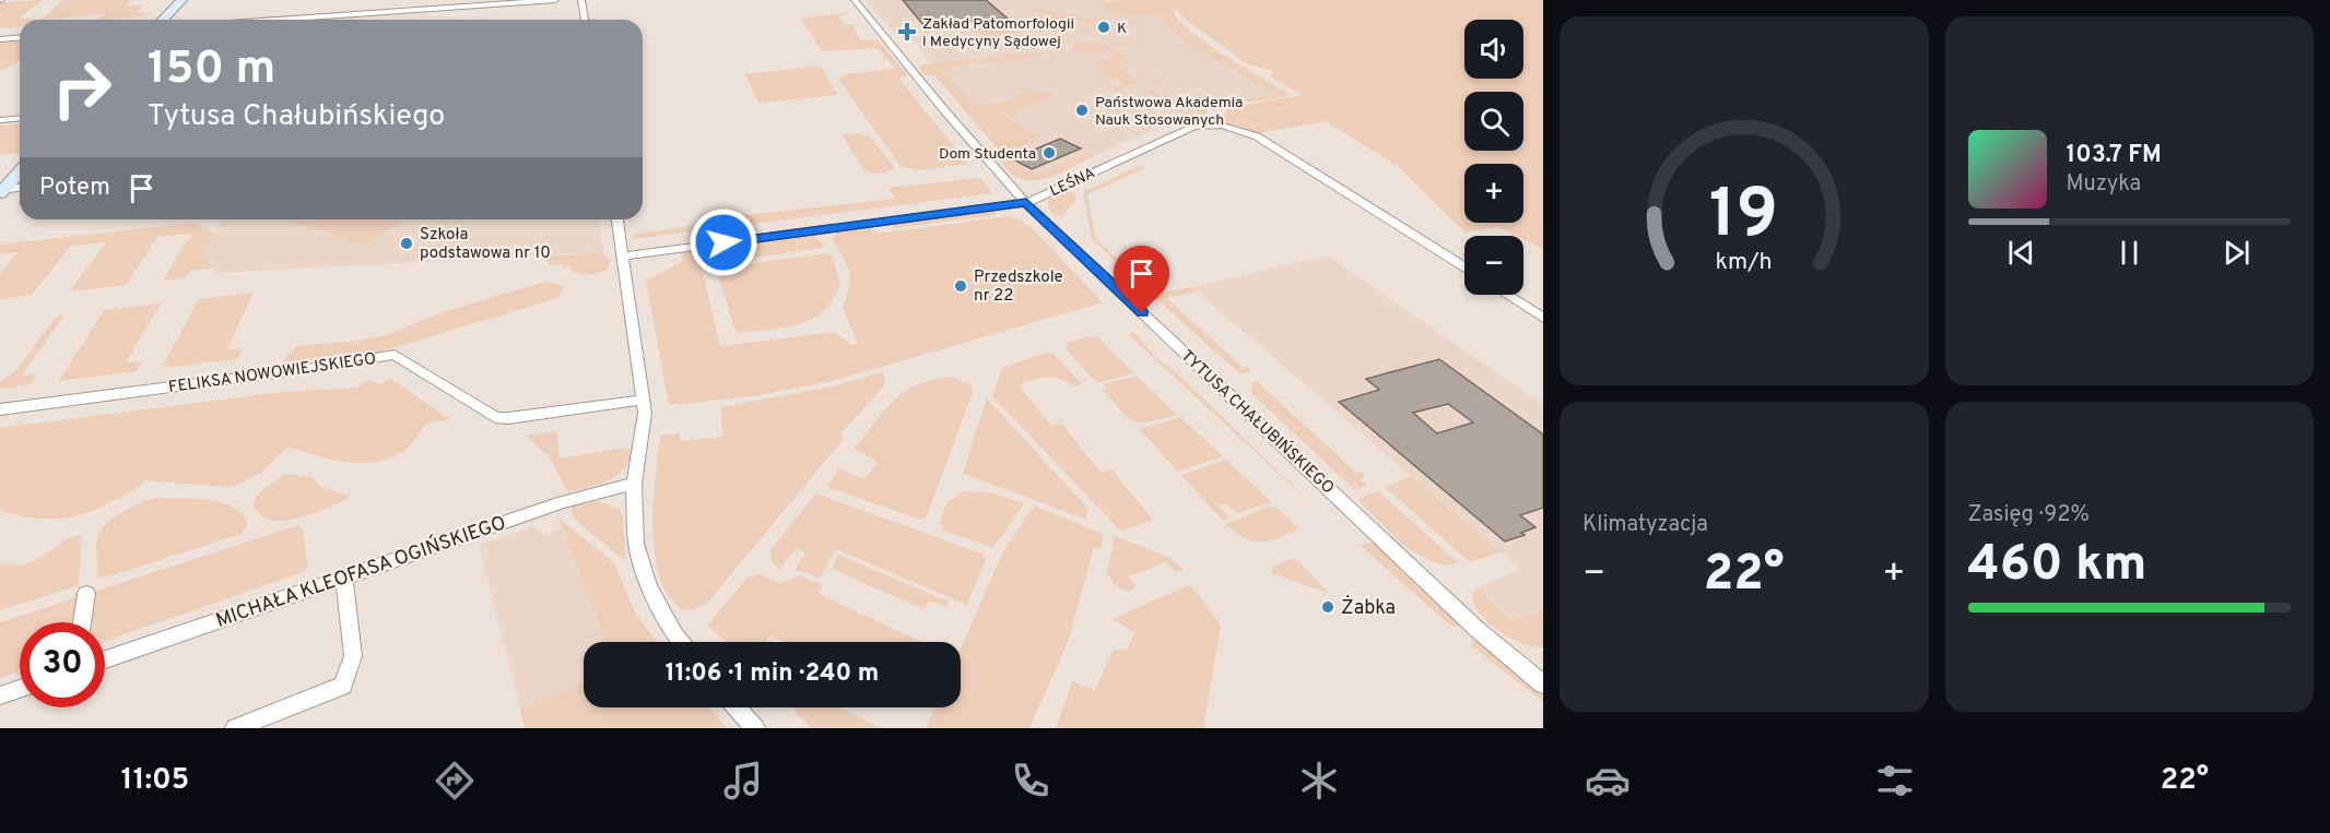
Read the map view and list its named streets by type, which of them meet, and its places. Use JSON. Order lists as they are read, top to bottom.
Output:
{
  "streets": {
    "street": [
      "LEŚNA",
      "FELIKSA NOWOWIEJSKIEGO",
      "TYTUSA CHAŁUBIŃSKIEGO",
      "MICHAŁA KLEOFASA OGIŃSKIEGO"
    ]
  },
  "crossings": [
    ["LEŚNA", "TYTUSA CHAŁUBIŃSKIEGO"]
  ],
  "places": {
    "other": [
      "K",
      "Państwowa Akademia Nauk Stosowanych",
      "Dom Studenta",
      "Szkoła podstawowa nr 10",
      "Przedszkole nr 22",
      "Żabka"
    ],
    "health": ["Zakład Patomorfologii i Medycyny Sądowej"]
  },
  "page": {
    "map_buttons": ["+", "−"],
    "turn": ["150 m", "Tytusa Chałubińskiego"],
    "song": ["103.7 FM", "Muzyka"],
    "then": "Potem",
    "tile": [
      "Klimatyzacja",
      ["Zasięg · 92%", "460 km"]
    ],
    "heat": ["−", "22°", "+"],
    "limit": "30",
    "trip": "11:06 · 1 min · 240 m",
    "tabs": ["11:05", "22°"],
    "gauge": ["19", "km/h"]
  }
}
